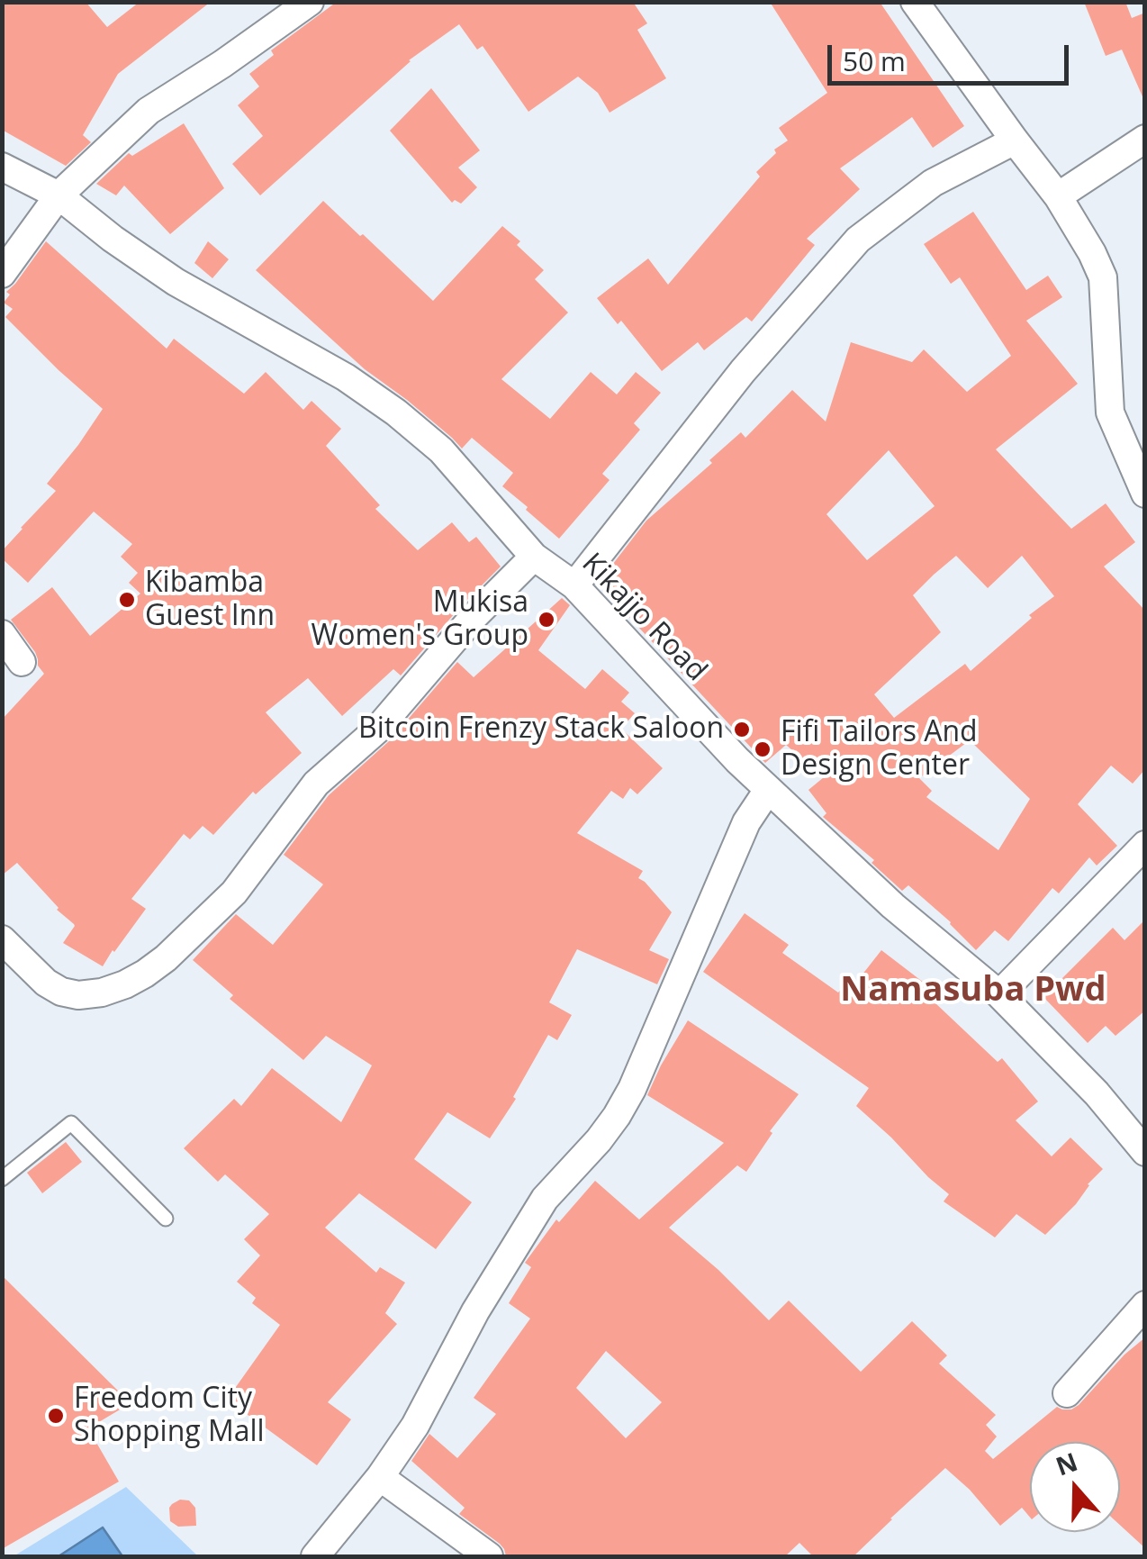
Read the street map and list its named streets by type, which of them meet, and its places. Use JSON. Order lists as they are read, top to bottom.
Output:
{
  "streets": {
    "street": ["Kikajjo Road"]
  },
  "districts": ["Namasuba Pwd"],
  "places": [
    "Kibamba Guest Inn",
    "Mukisa Women's Group",
    "Bitcoin Frenzy Stack Saloon",
    "Fifi Tailors And Design Center",
    "Freedom City Shopping Mall"
  ],
  "scale_bar": "50 m",
  "north": "top"
}
